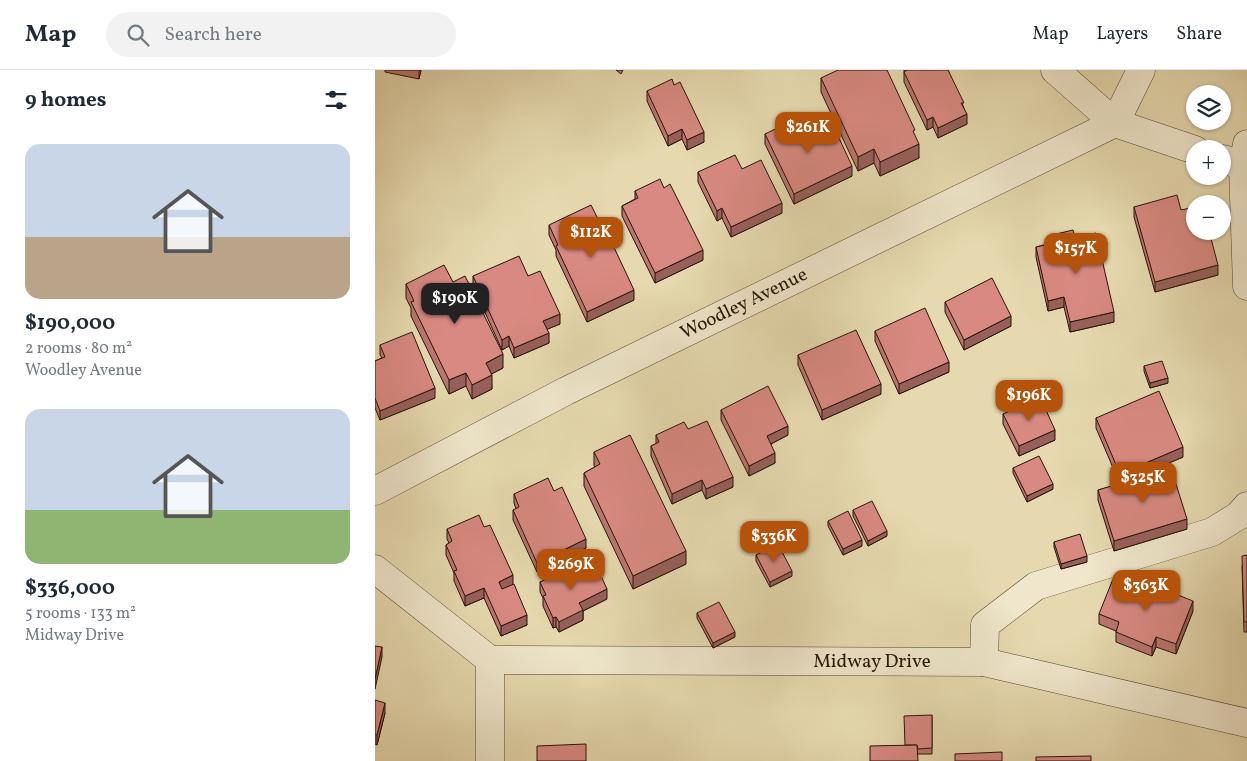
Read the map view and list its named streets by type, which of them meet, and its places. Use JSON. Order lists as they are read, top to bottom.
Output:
{
  "streets": {
    "street": ["Woodley Avenue", "Midway Drive"]
  },
  "page": {
    "header": "Map",
    "search": "Search here",
    "nav": ["Map", "Layers", "Share"],
    "heading": "9 homes",
    "map_buttons": ["+", "−"],
    "price": [
      "$261K",
      "$112K",
      "$157K",
      "$190K",
      "$196K",
      "$325K",
      "$336K",
      "$269K",
      "$363K"
    ],
    "list": [
      {
        "name": "$190,000",
        "note": "2 rooms · 80 m² · Woodley Avenue"
      },
      {
        "name": "$336,000",
        "note": "5 rooms · 133 m² · Midway Drive"
      }
    ]
  }
}
